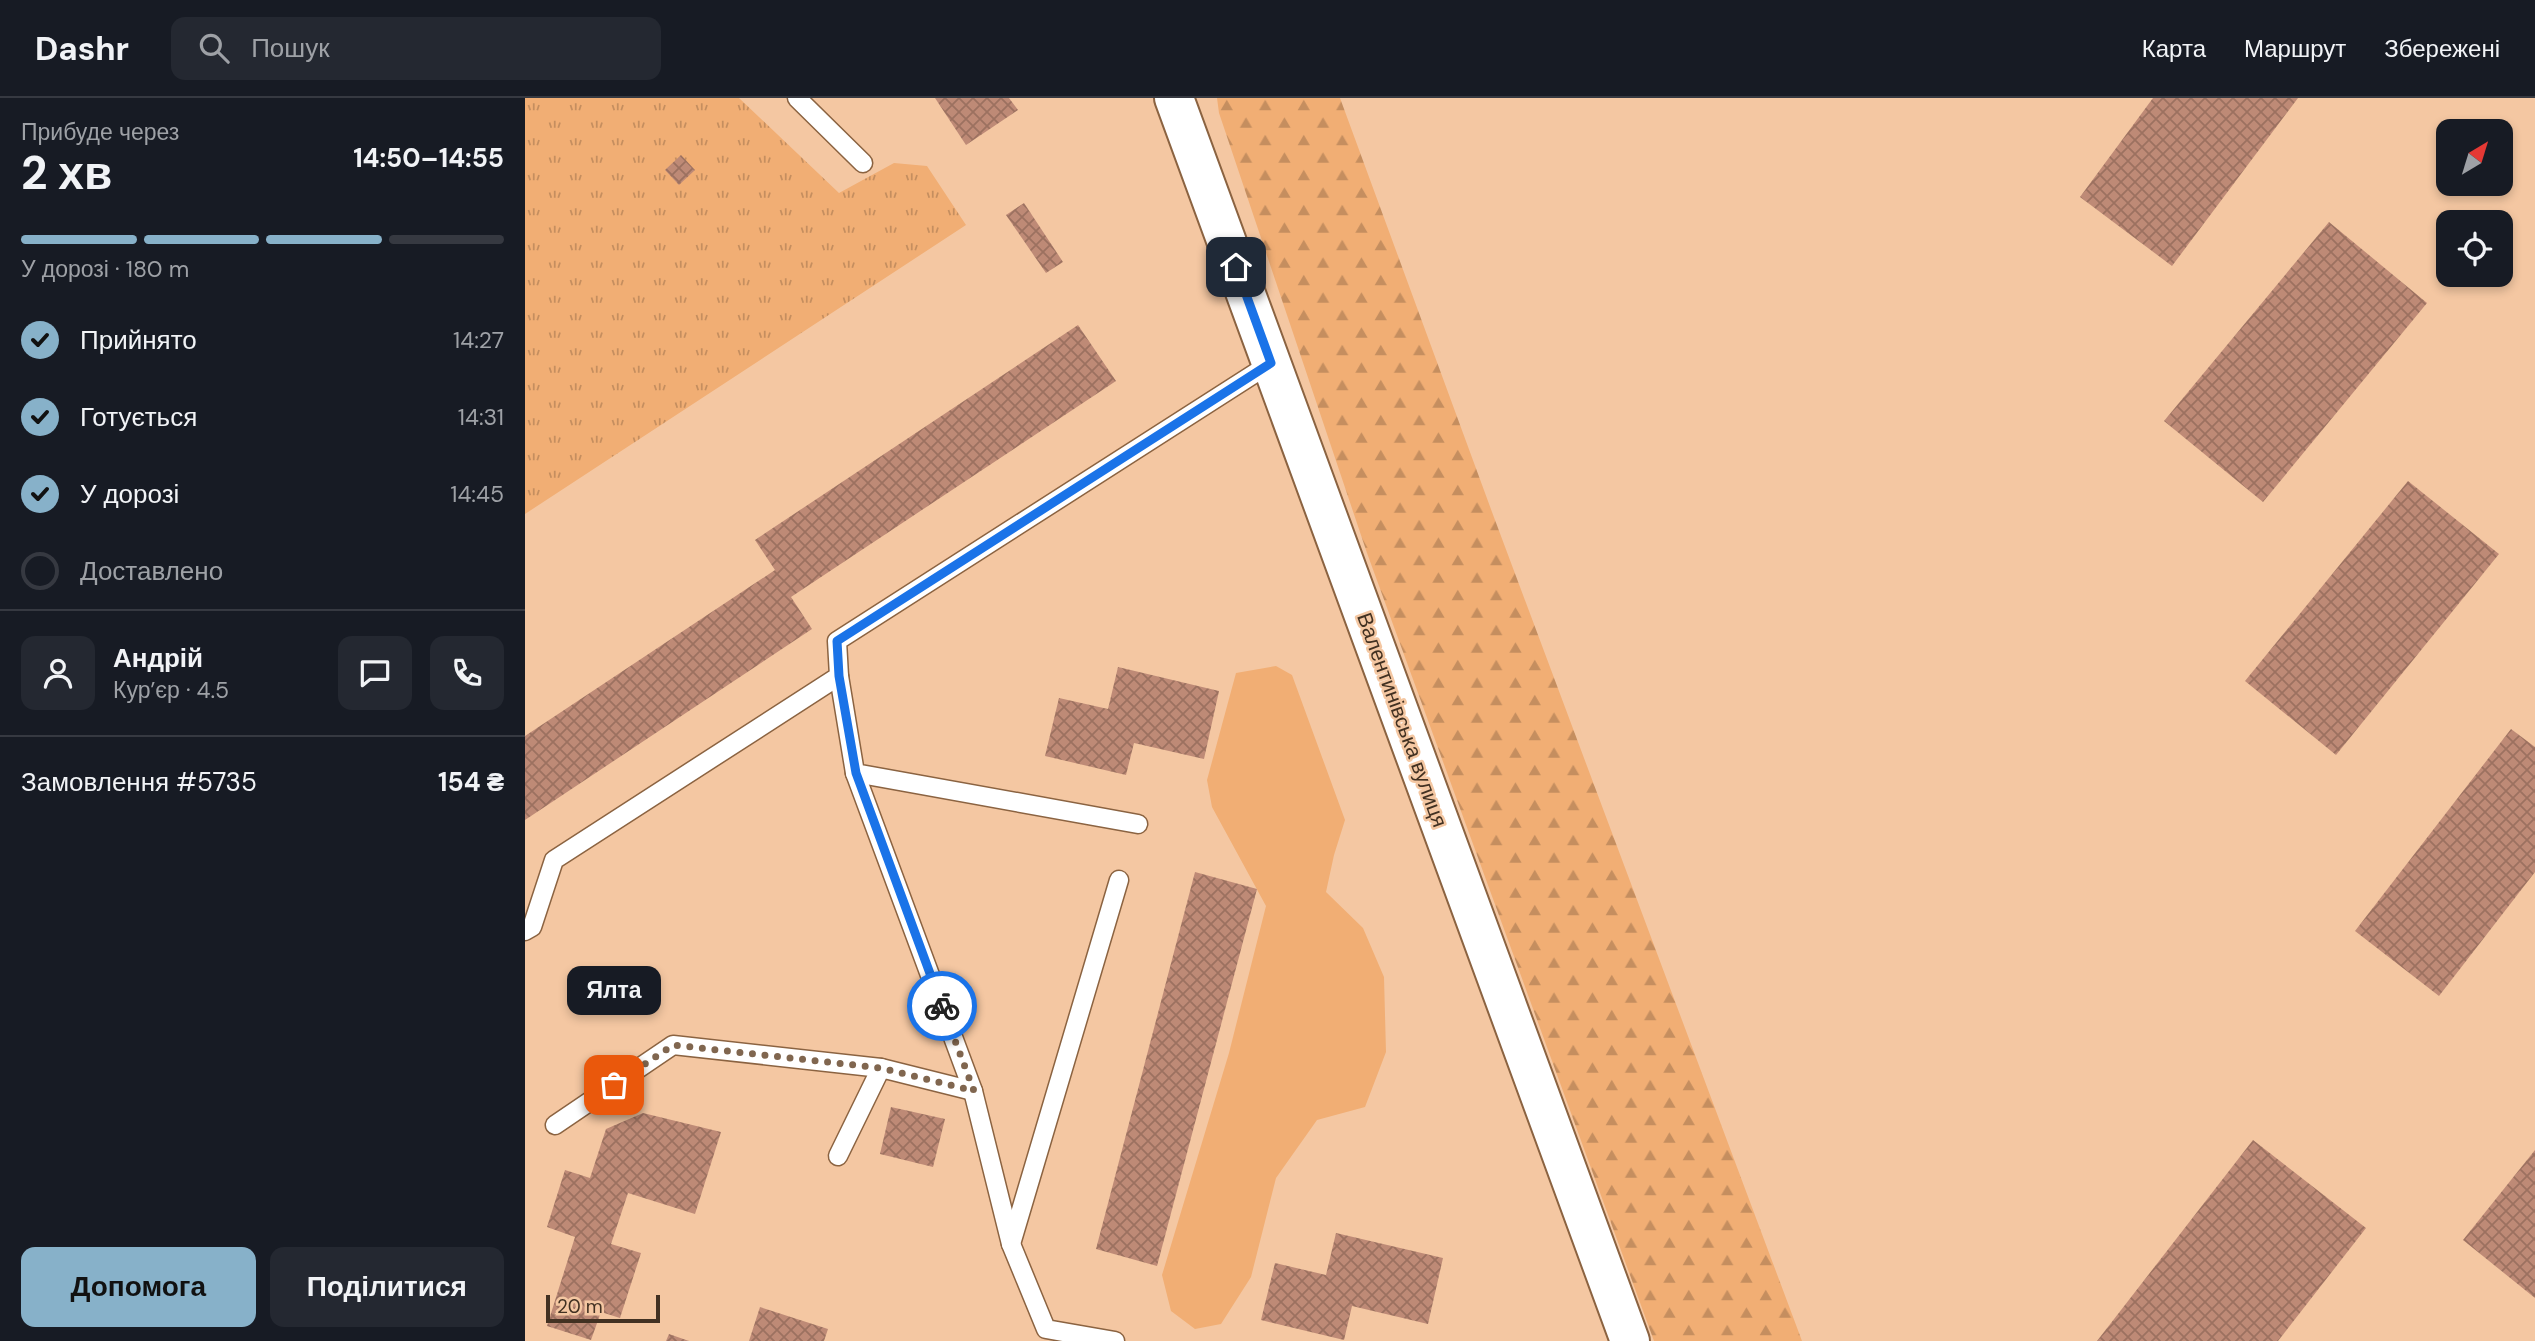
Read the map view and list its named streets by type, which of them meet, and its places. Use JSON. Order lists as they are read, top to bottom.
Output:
{
  "streets": {
    "street": ["Валентинівська вулиця"]
  },
  "places": ["Ялта"],
  "scale_bar": "20 m",
  "north": "top right",
  "page": {
    "header": "Dashr",
    "search": "Пошук",
    "nav": ["Карта", "Маршрут", "Збережені"],
    "heading": ["2 хв", "Прибуде через", "14:50–14:55"],
    "panel": [
      "Андрій",
      "Кур’єр · 4.5",
      "Замовлення #5735",
      "154 ₴"
    ],
    "bar": "У дорозі · 180 m",
    "list": [
      ["Прийнято", "14:27"],
      ["Готується", "14:31"],
      ["У дорозі", "14:45"],
      "Доставлено"
    ],
    "bubble": "Ялта",
    "buttons": ["Допомога", "Поділитися"],
    "scale": "20 m"
  }
}
